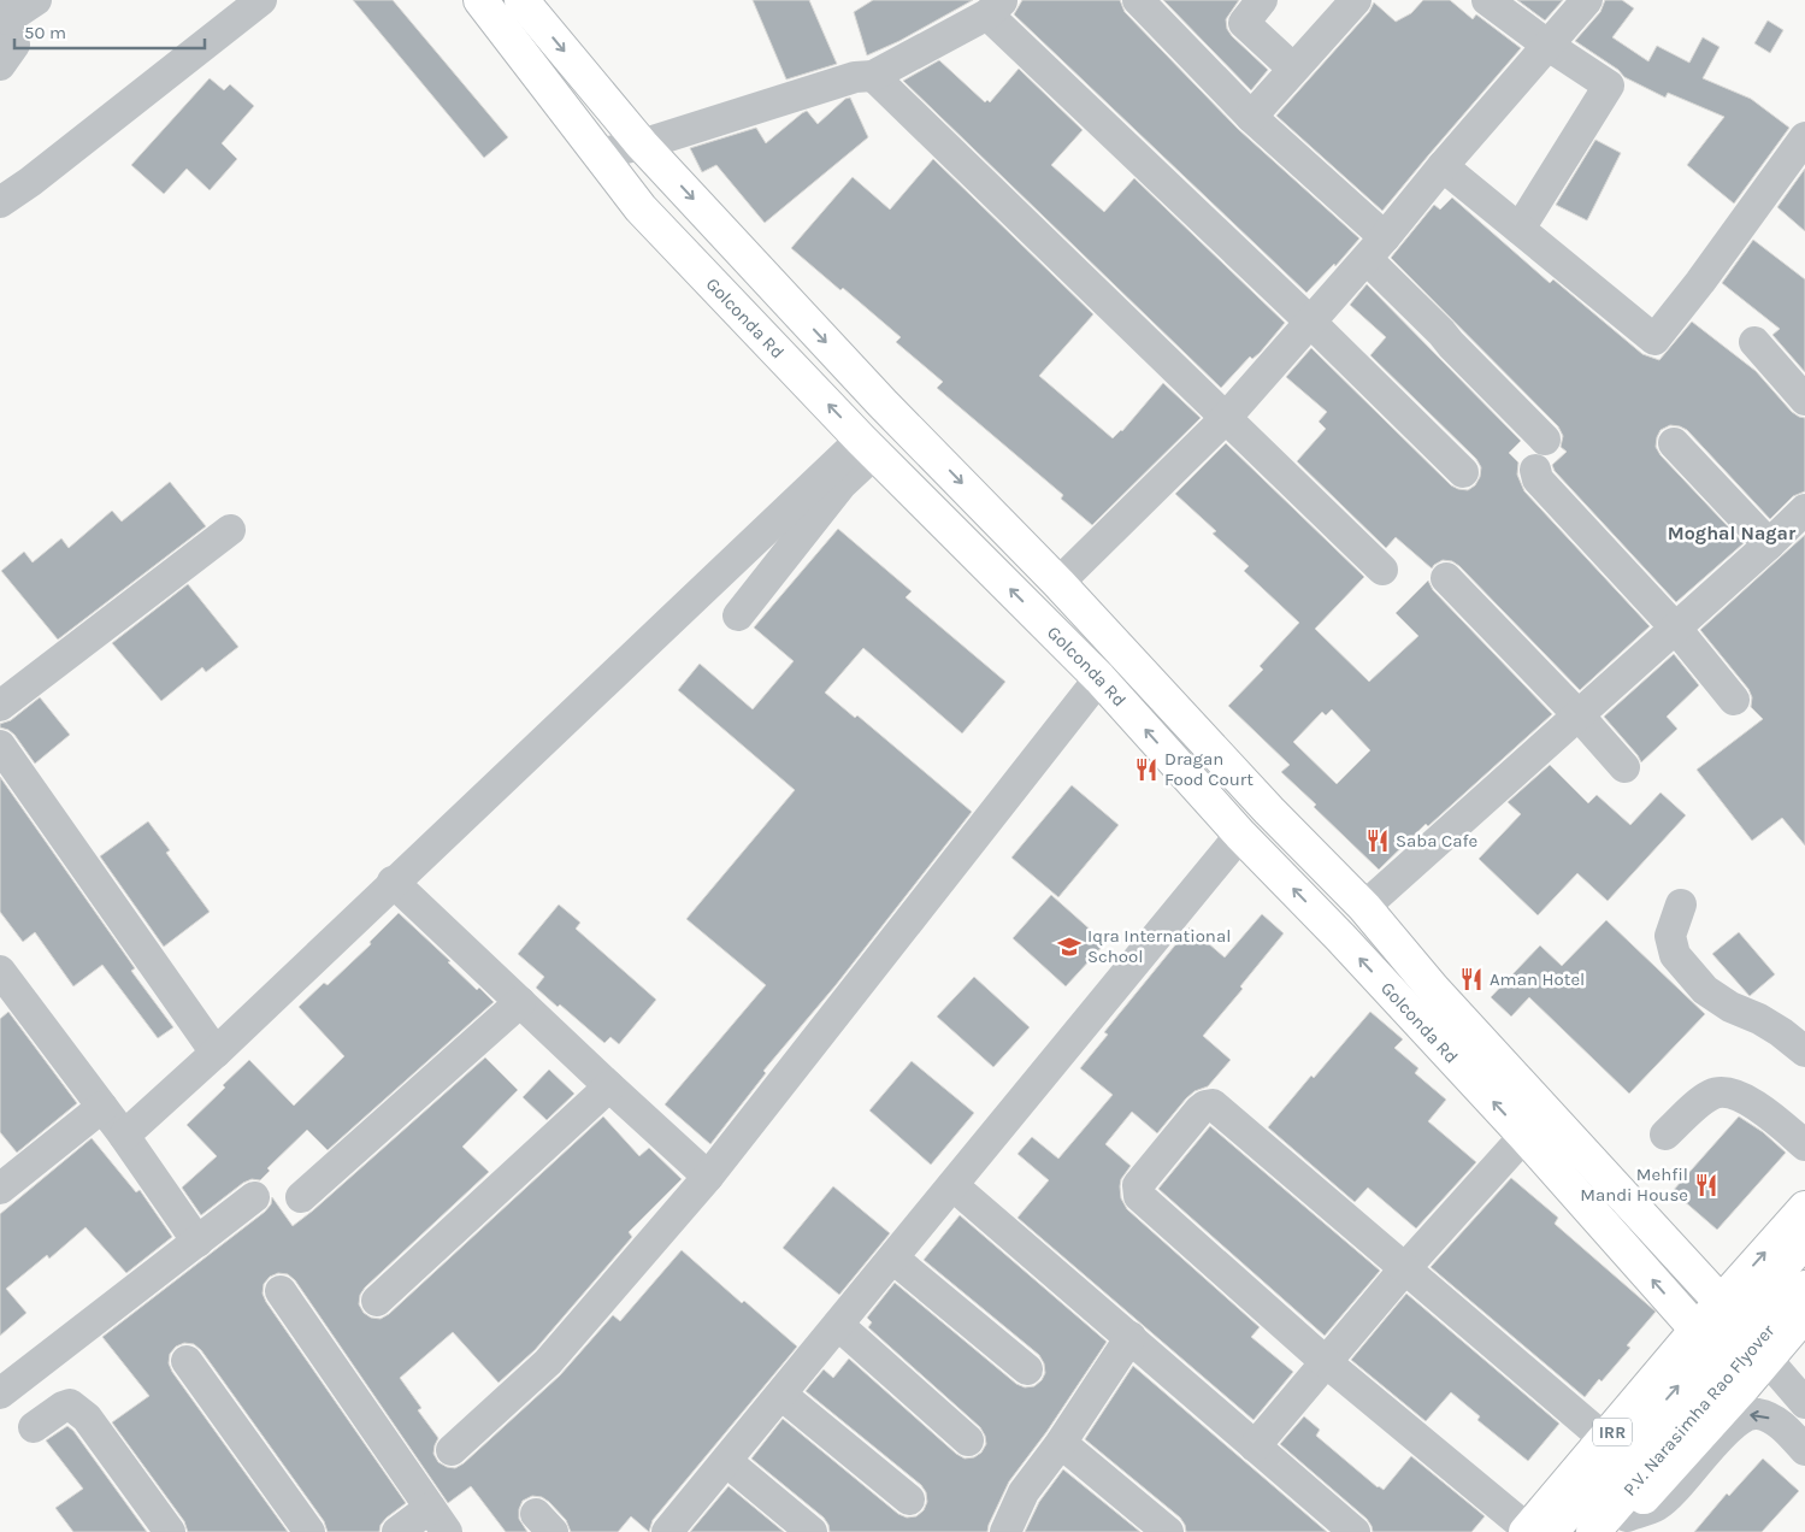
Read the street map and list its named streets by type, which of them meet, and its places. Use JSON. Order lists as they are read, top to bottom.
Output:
{
  "streets": {
    "main road": ["Golconda Rd", "P.V. Narasimha Rao Flyover", "IRR"]
  },
  "crossings": [
    ["Golconda Rd", "IRR"],
    ["P.V. Narasimha Rao Flyover", "IRR"]
  ],
  "districts": ["Moghal Nagar"],
  "places": {
    "restaurant": [
      "Dragan Food Court",
      "Saba Cafe",
      "Aman Hotel",
      "Mehfil Mandi House"
    ],
    "school or university": ["Iqra International School"]
  },
  "scale_bar": "50 m"
}
